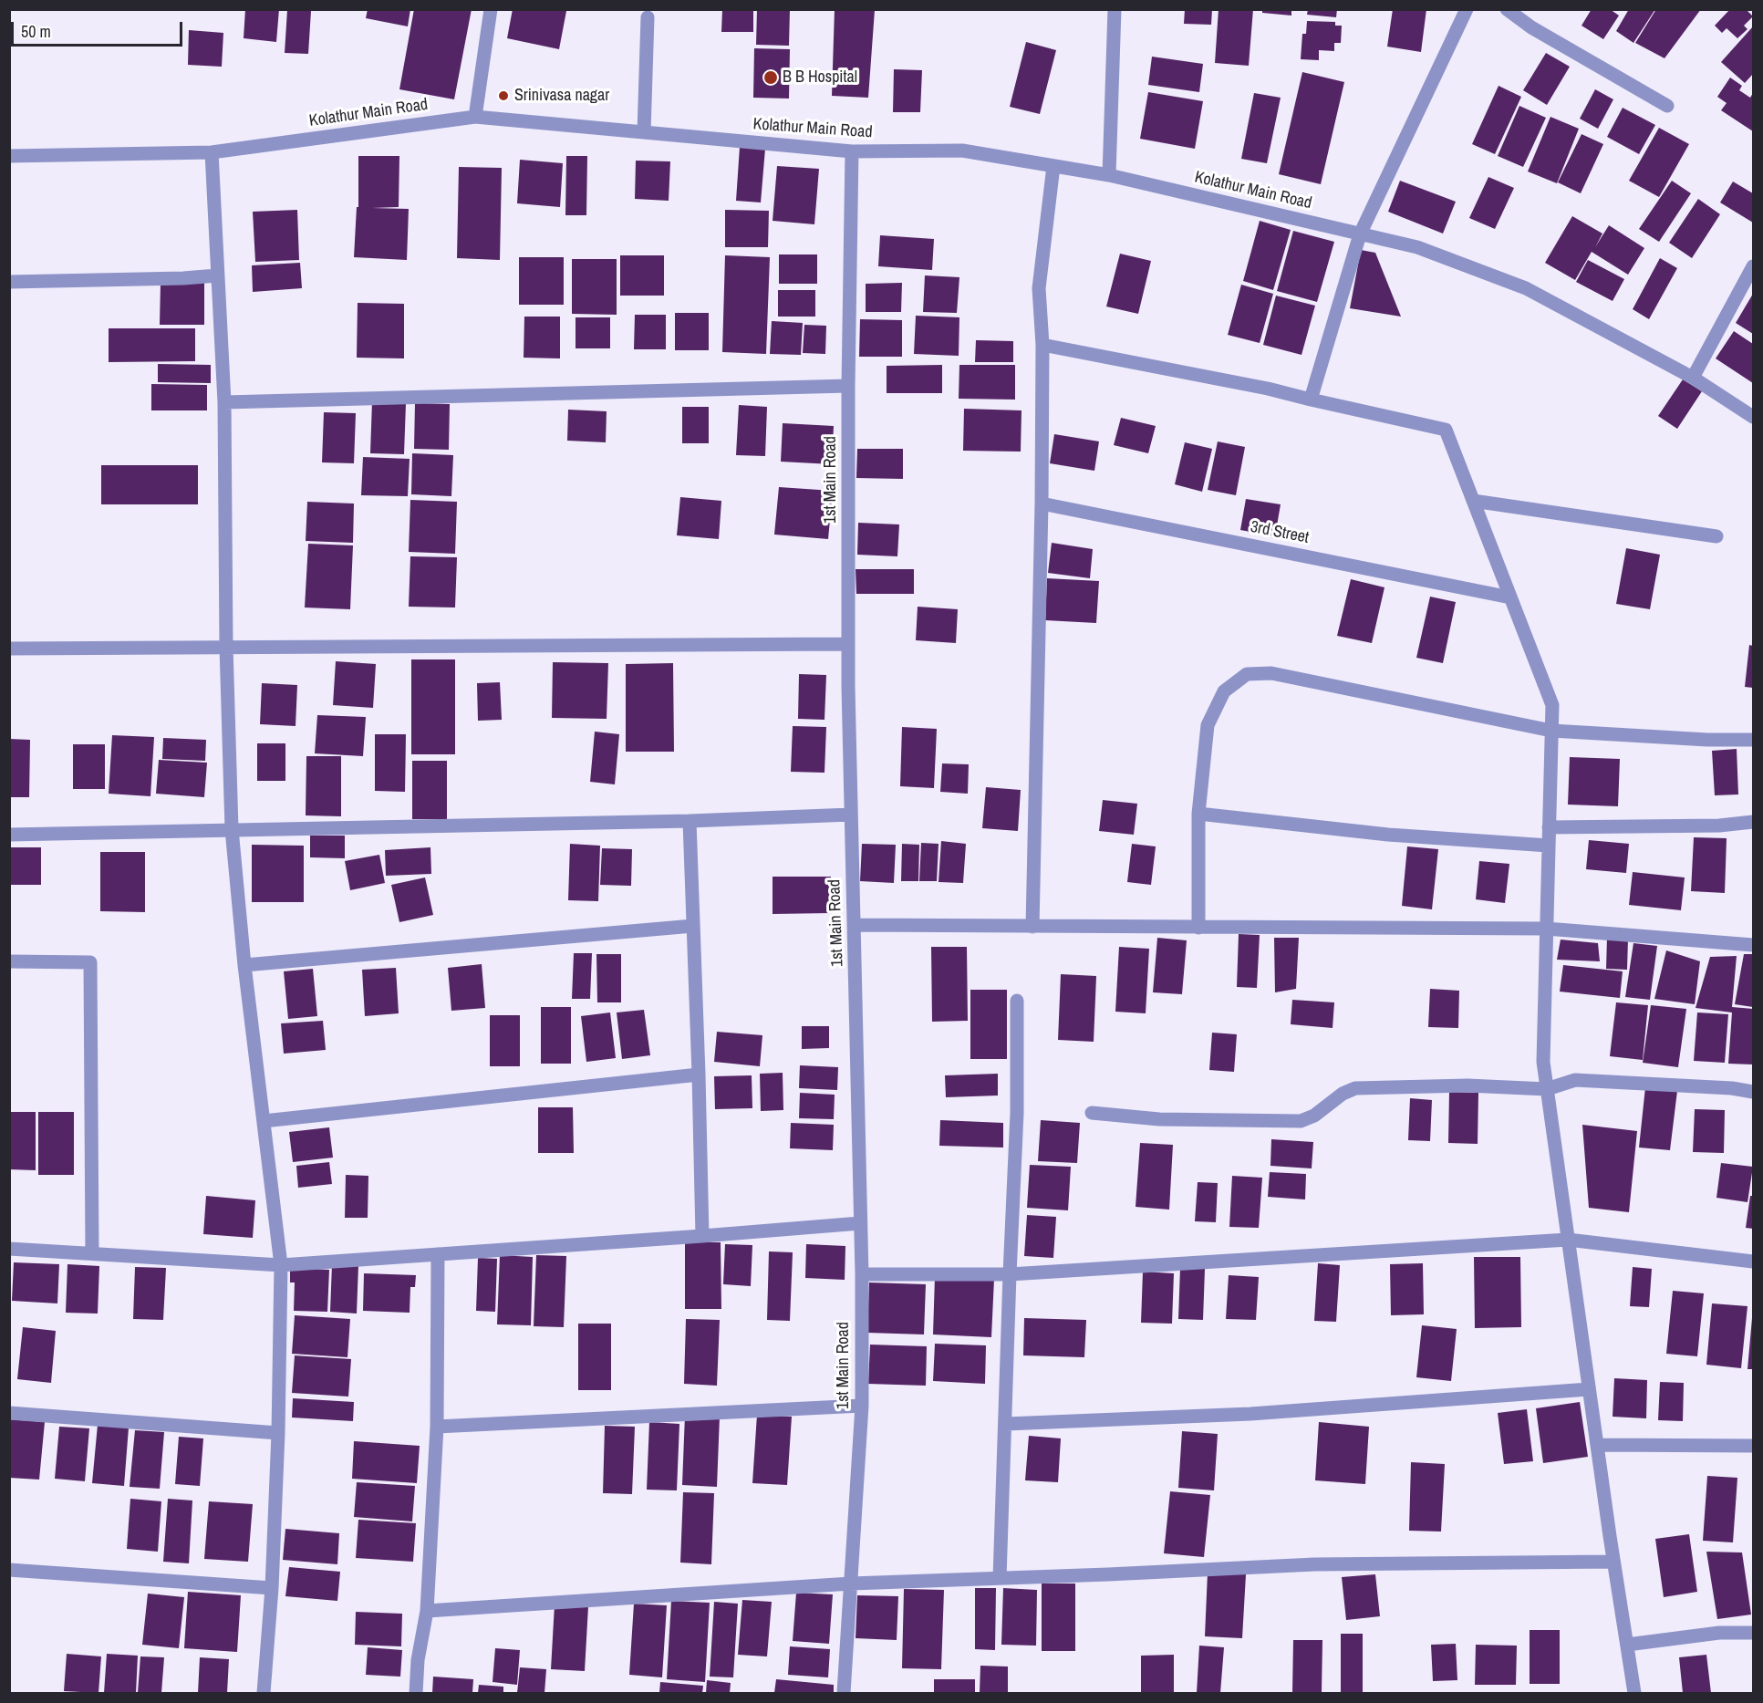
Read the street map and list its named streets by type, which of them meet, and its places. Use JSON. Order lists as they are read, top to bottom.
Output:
{
  "streets": {
    "street": ["Kolathur Main Road", "1st Main Road", "3rd Street"]
  },
  "crossings": [
    ["Kolathur Main Road", "1st Main Road"]
  ],
  "places": ["B B Hospital", "Srinivasa nagar"],
  "scale_bar": "50 m"
}
